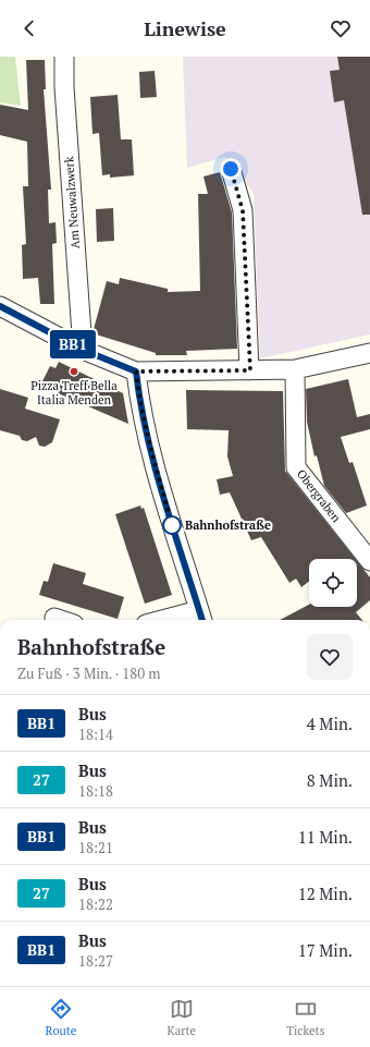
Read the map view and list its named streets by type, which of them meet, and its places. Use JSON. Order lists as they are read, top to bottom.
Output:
{
  "streets": {
    "street": ["Am Neuwalzwerk", "Obergraben"]
  },
  "places": ["Pizza Treff Bella Italia Menden", "Bahnhofstraße"],
  "lines": ["bus line BB1"],
  "page": {
    "header": "Linewise",
    "on_map": "BB1",
    "heading": ["Bahnhofstraße", "Zu Fuß · 3 Min. · 180 m"],
    "list": [
      {
        "mark": "BB1",
        "name": "Bus",
        "note": "18:14",
        "value": "4 Min."
      },
      {
        "mark": "27",
        "name": "Bus",
        "note": "18:18",
        "value": "8 Min."
      },
      {
        "mark": "BB1",
        "name": "Bus",
        "note": "18:21",
        "value": "11 Min."
      },
      {
        "mark": "27",
        "name": "Bus",
        "note": "18:22",
        "value": "12 Min."
      },
      {
        "mark": "BB1",
        "name": "Bus",
        "note": "18:27",
        "value": "17 Min."
      }
    ],
    "tabs": ["Route", "Karte", "Tickets"]
  }
}
